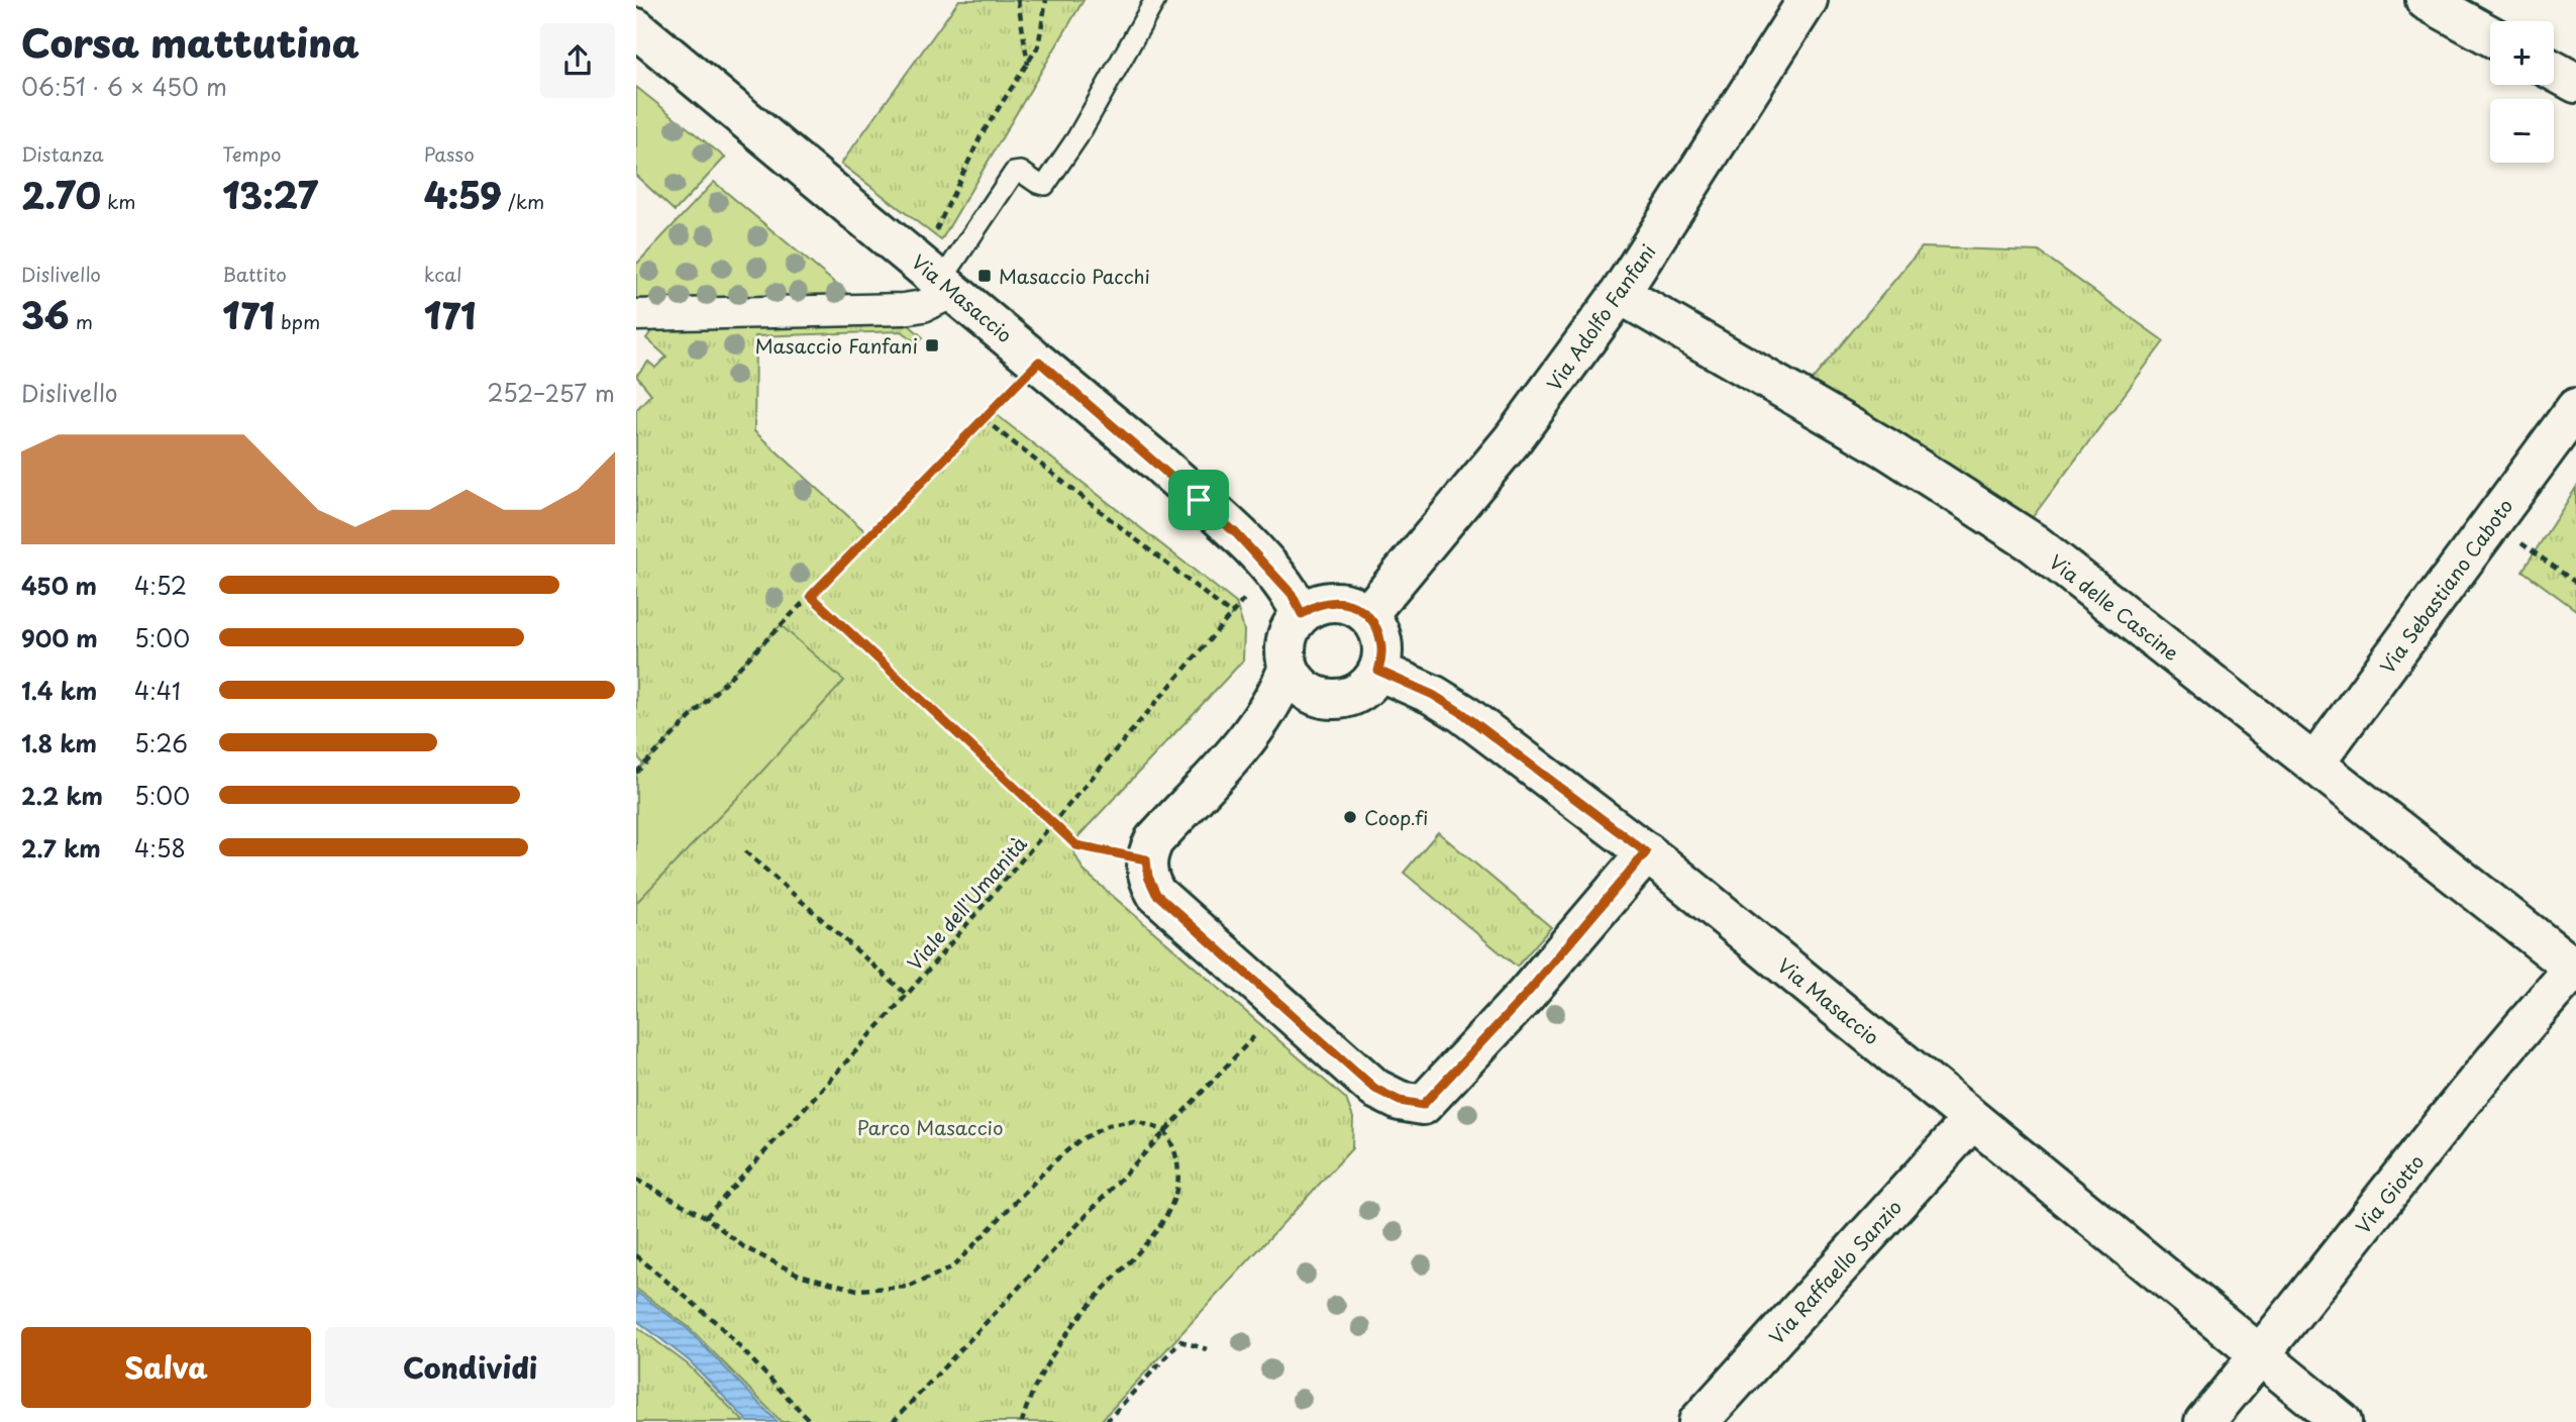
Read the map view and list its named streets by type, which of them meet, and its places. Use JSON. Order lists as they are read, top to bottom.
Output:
{
  "streets": {
    "street": [
      "Via Masaccio",
      "Via Adolfo Fanfani",
      "Via Sebastiano Caboto",
      "Via delle Cascine",
      "Via Giotto",
      "Via Raffaello Sanzio"
    ],
    "path": ["Viale dell'Umanità"]
  },
  "crossings": [
    ["Via Masaccio", "Via Adolfo Fanfani"],
    ["Via Masaccio", "Viale dell'Umanità"],
    ["Via Masaccio", "Via Giotto"],
    ["Via Masaccio", "Via Raffaello Sanzio"],
    ["Via Adolfo Fanfani", "Via delle Cascine"],
    ["Via Sebastiano Caboto", "Via delle Cascine"],
    ["Via delle Cascine", "Via Giotto"]
  ],
  "parks": ["Parco Masaccio"],
  "places": {
    "transit": ["Masaccio Pacchi", "Masaccio Fanfani"],
    "other": ["Coop.fi"]
  },
  "page": {
    "heading": ["Corsa mattutina", "06:51 · 6 × 450 m"],
    "map_buttons": ["+", "−"],
    "stats": [
      ["Distanza", "2.70 km"],
      ["Tempo", "13:27"],
      ["Passo", "4:59 /km"],
      ["Dislivello", "36 m"],
      ["Battito", "171 bpm"],
      ["kcal", "171"]
    ],
    "chart": ["Dislivello", "252–257 m"],
    "list": [
      {
        "name": "450 m",
        "note": "4:52"
      },
      {
        "name": "900 m",
        "note": "5:00"
      },
      {
        "name": "1.4 km",
        "note": "4:41"
      },
      {
        "name": "1.8 km",
        "note": "5:26"
      },
      {
        "name": "2.2 km",
        "note": "5:00"
      },
      {
        "name": "2.7 km",
        "note": "4:58"
      }
    ],
    "buttons": ["Salva", "Condividi"]
  }
}
